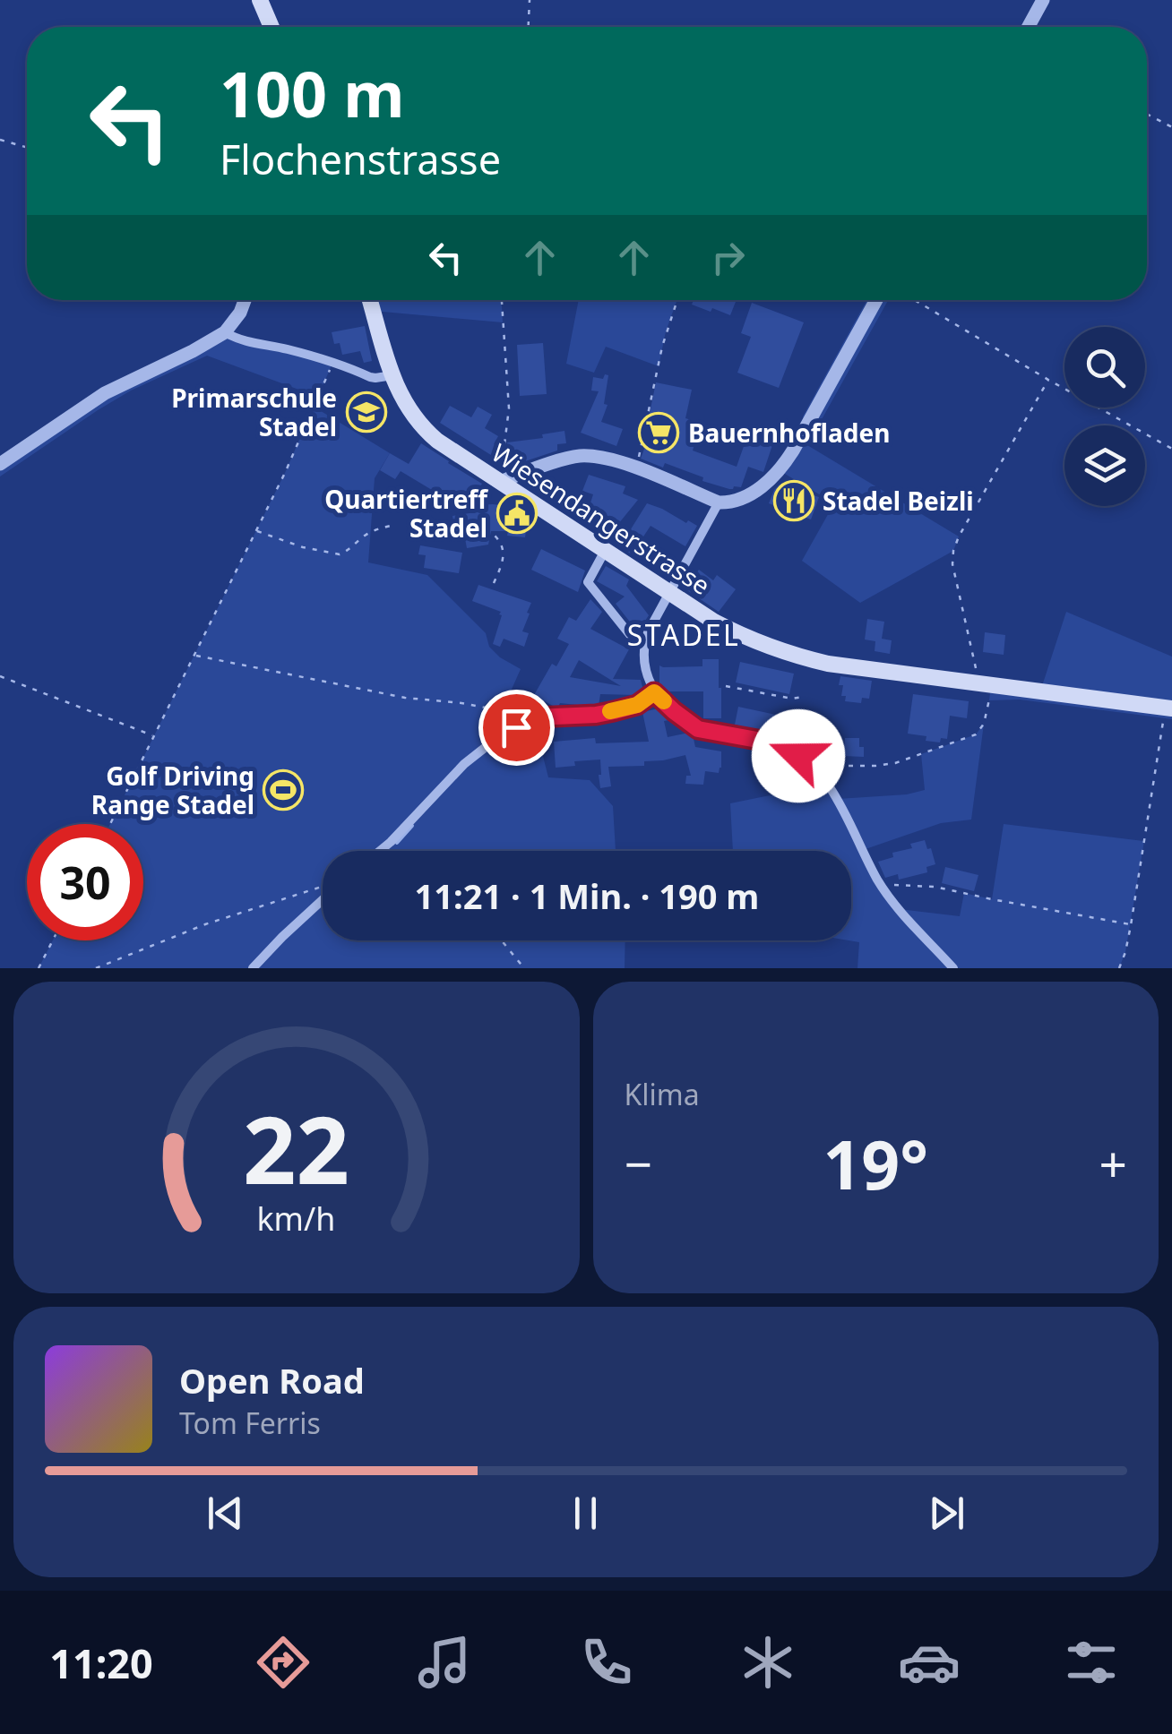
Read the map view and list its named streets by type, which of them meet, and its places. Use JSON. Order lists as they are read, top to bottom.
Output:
{
  "streets": {
    "main road": ["Wiesendangerstrasse"]
  },
  "districts": ["STADEL"],
  "places": {
    "school or university": ["Primarschule Stadel"],
    "supermarket": ["Bauernhofladen"],
    "restaurant": ["Stadel Beizli"],
    "public building": ["Quartiertreff Stadel"],
    "sports": ["Golf Driving Range Stadel"]
  },
  "page": {
    "turn": ["100 m", "Flochenstrasse"],
    "limit": "30",
    "trip": "11:21 · 1 Min. · 190 m",
    "tile": "Klima",
    "heat": ["−", "19°", "+"],
    "song": ["Open Road", "Tom Ferris"],
    "tabs": "11:20",
    "gauge": ["22", "km/h"]
  }
}
